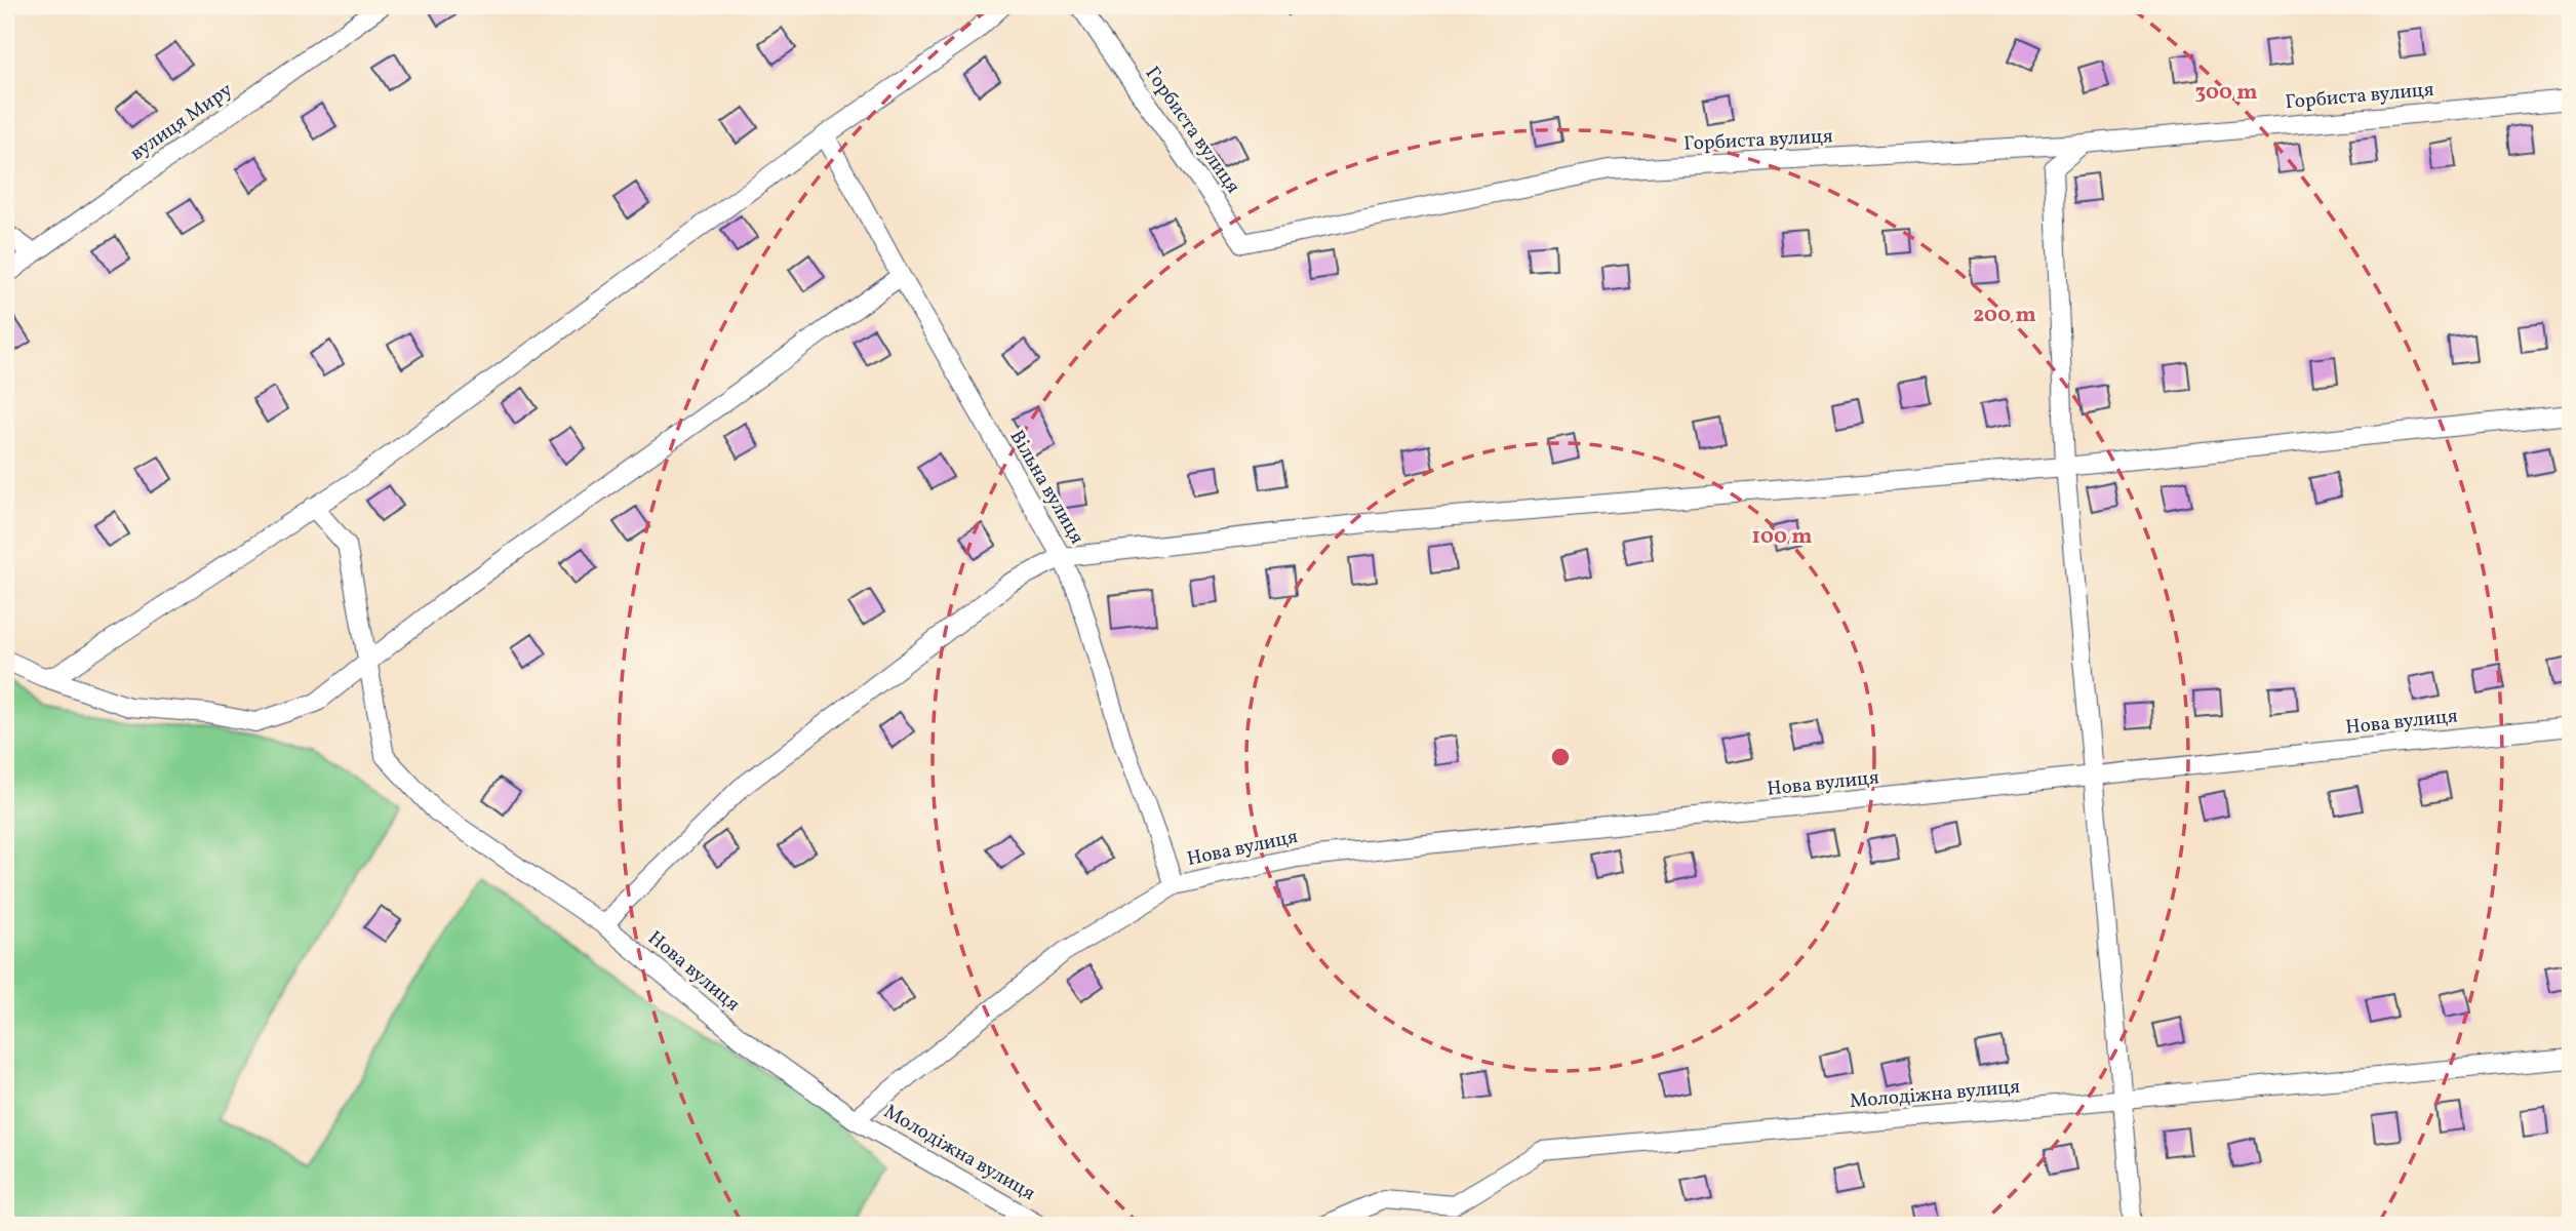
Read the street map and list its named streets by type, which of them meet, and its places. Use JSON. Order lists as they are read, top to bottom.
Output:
{
  "streets": {
    "street": [
      "Горбиста вулиця",
      "вулиця Миру",
      "Вільна вулиця",
      "Нова вулиця",
      "Молодіжна вулиця"
    ]
  },
  "crossings": [
    ["Вільна вулиця", "Нова вулиця"],
    ["Нова вулиця", "Молодіжна вулиця"]
  ],
  "rings": ["300 m", "200 m", "100 m"]
}
